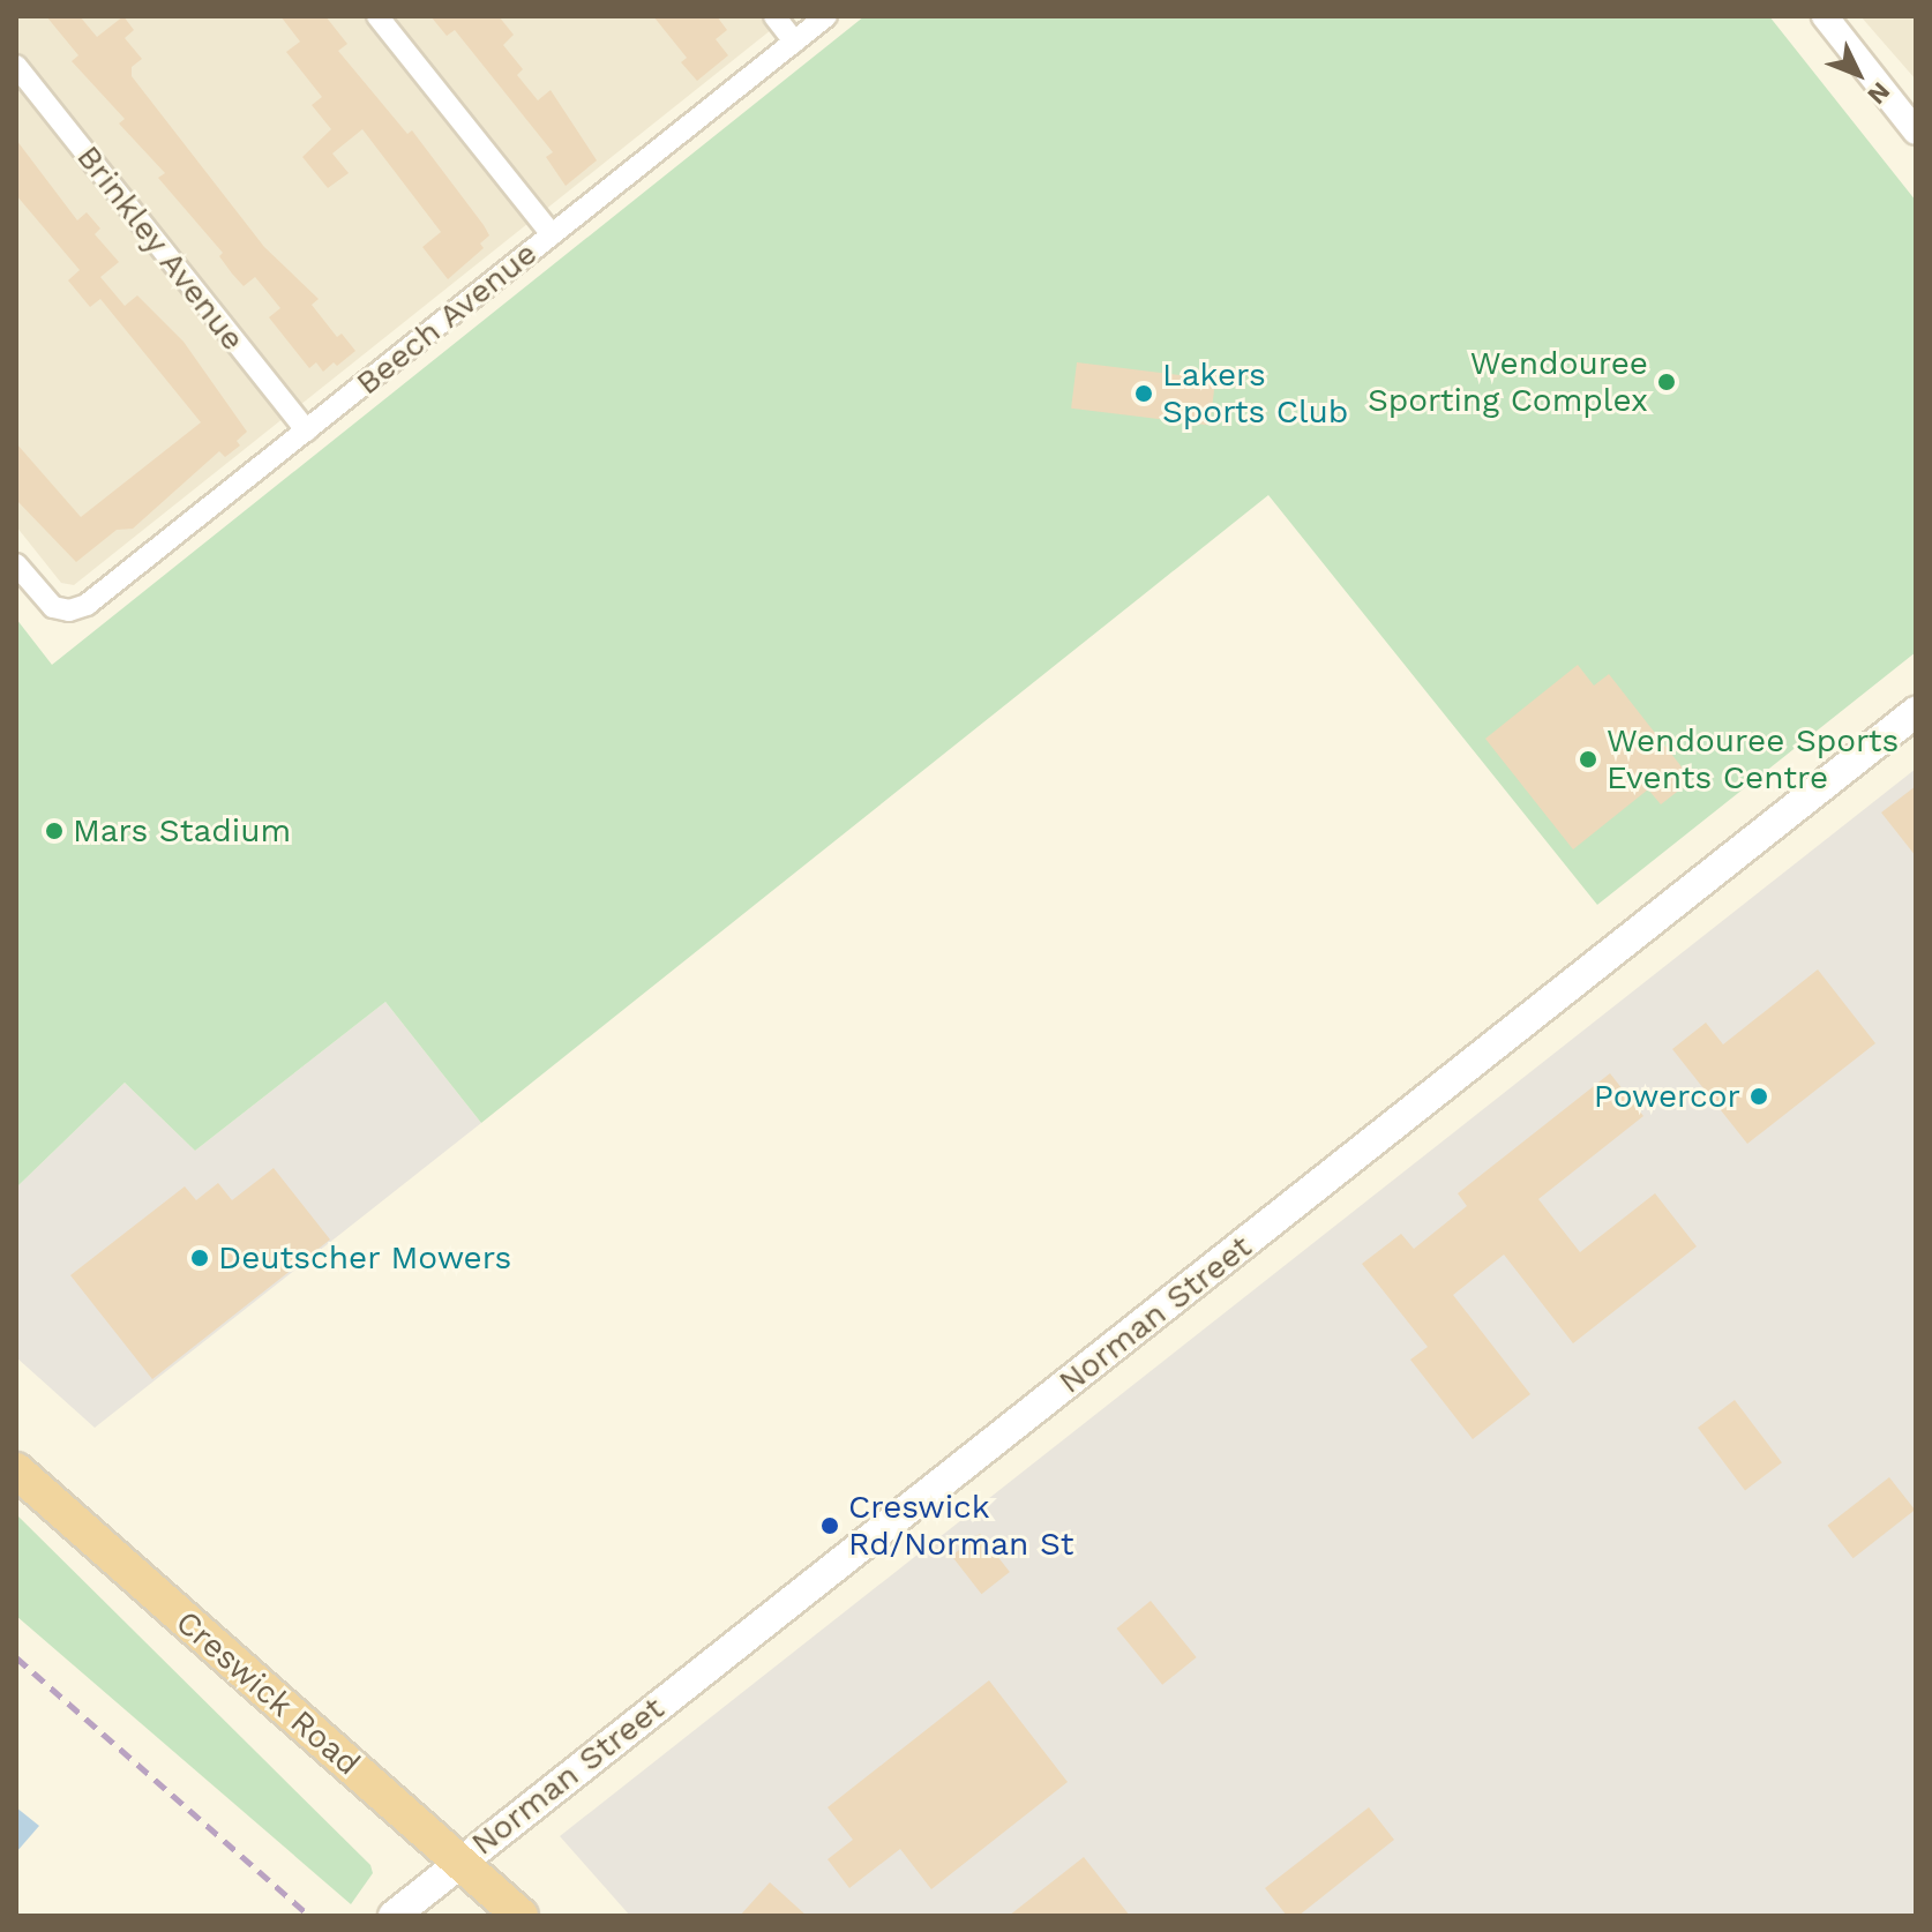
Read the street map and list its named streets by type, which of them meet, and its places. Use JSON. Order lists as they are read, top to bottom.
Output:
{
  "streets": {
    "highway": ["Creswick Road"],
    "main road": ["Norman Street"],
    "street": ["Brinkley Avenue", "Beech Avenue"]
  },
  "crossings": [
    ["Brinkley Avenue", "Beech Avenue"],
    ["Norman Street", "Creswick Road"]
  ],
  "places": [
    "Wendouree Sporting Complex",
    "Lakers Sports Club",
    "Wendouree Sports Events Centre",
    "Mars Stadium",
    "Powercor",
    "Deutscher Mowers",
    "Creswick Rd/Norman St"
  ],
  "north": "bottom right"
}
